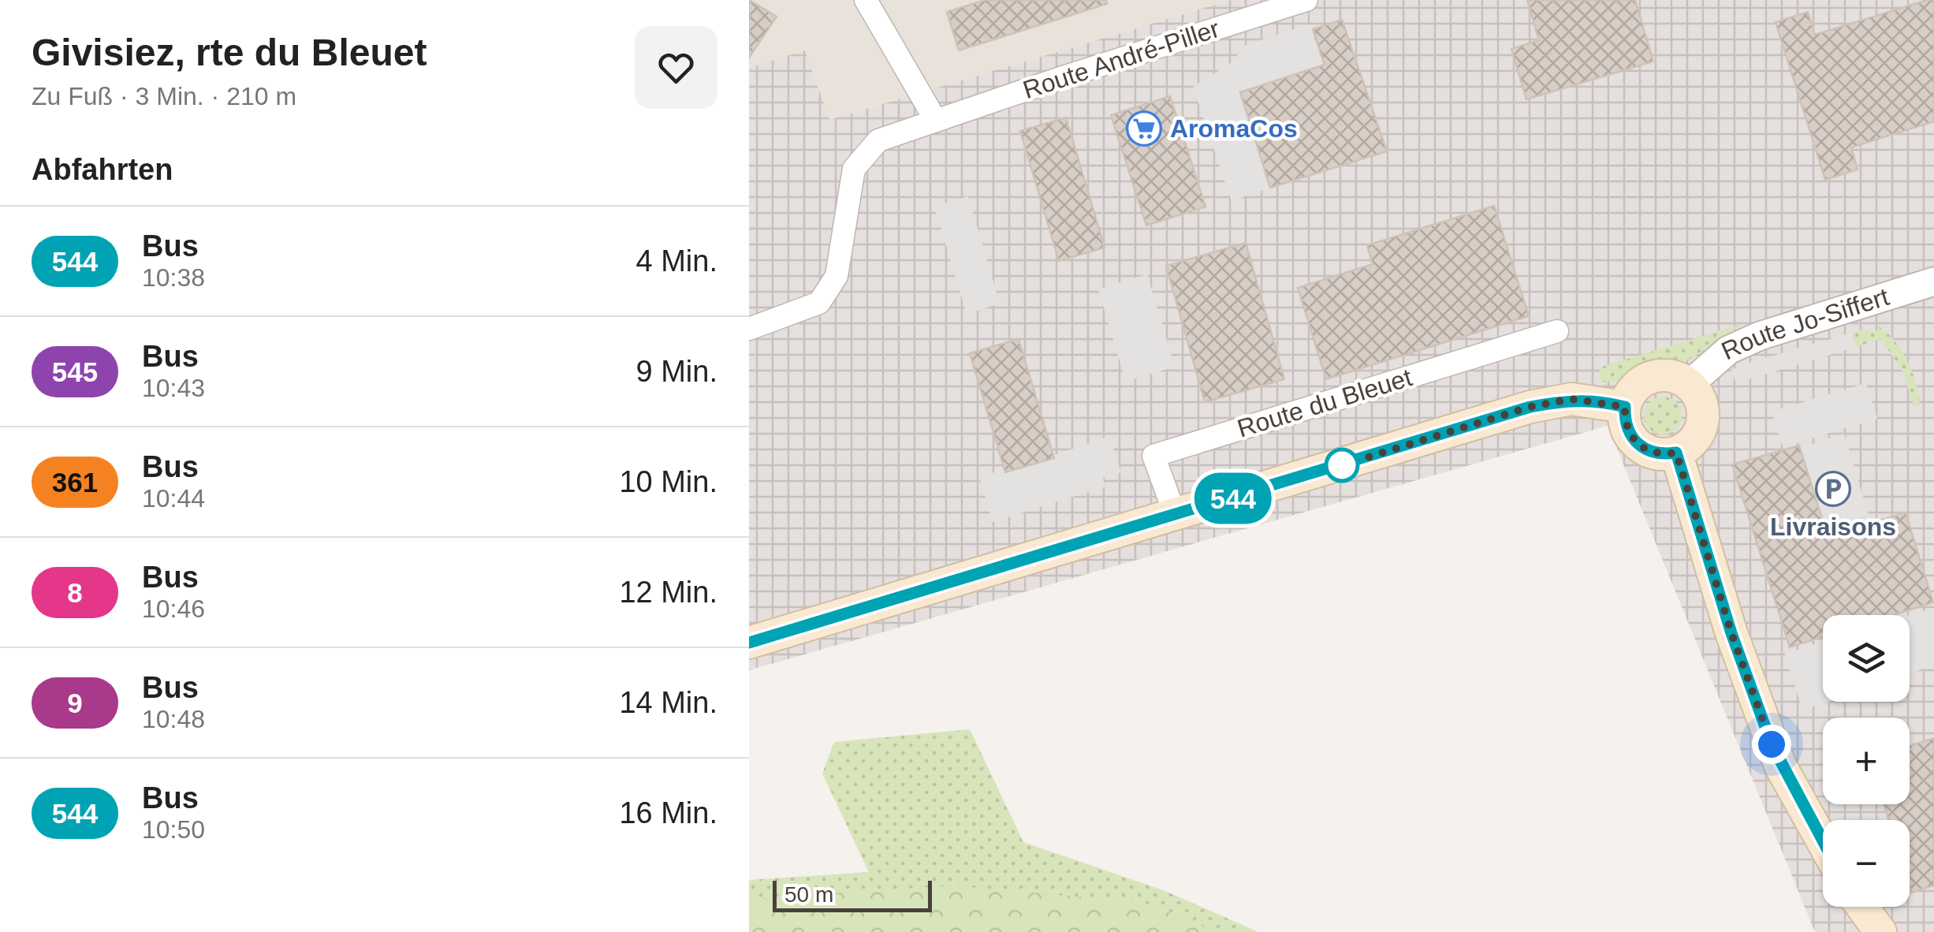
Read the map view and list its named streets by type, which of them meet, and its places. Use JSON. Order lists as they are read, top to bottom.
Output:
{
  "streets": {
    "street": ["Route André-Piller", "Route Jo-Siffert", "Route du Bleuet"]
  },
  "places": {
    "supermarket": ["AromaCos"],
    "parking": ["Livraisons"]
  },
  "lines": ["bus line 544"],
  "scale_bar": "50 m",
  "page": {
    "heading": [
      ["Givisiez, rte du Bleuet", "Zu Fuß · 3 Min. · 210 m"],
      "Abfahrten"
    ],
    "on_map": "544",
    "list": [
      {
        "mark": "544",
        "name": "Bus",
        "note": "10:38",
        "value": "4 Min."
      },
      {
        "mark": "545",
        "name": "Bus",
        "note": "10:43",
        "value": "9 Min."
      },
      {
        "mark": "361",
        "name": "Bus",
        "note": "10:44",
        "value": "10 Min."
      },
      {
        "mark": "8",
        "name": "Bus",
        "note": "10:46",
        "value": "12 Min."
      },
      {
        "mark": "9",
        "name": "Bus",
        "note": "10:48",
        "value": "14 Min."
      },
      {
        "mark": "544",
        "name": "Bus",
        "note": "10:50",
        "value": "16 Min."
      }
    ],
    "map_buttons": ["+", "−"],
    "scale": "50 m"
  }
}
